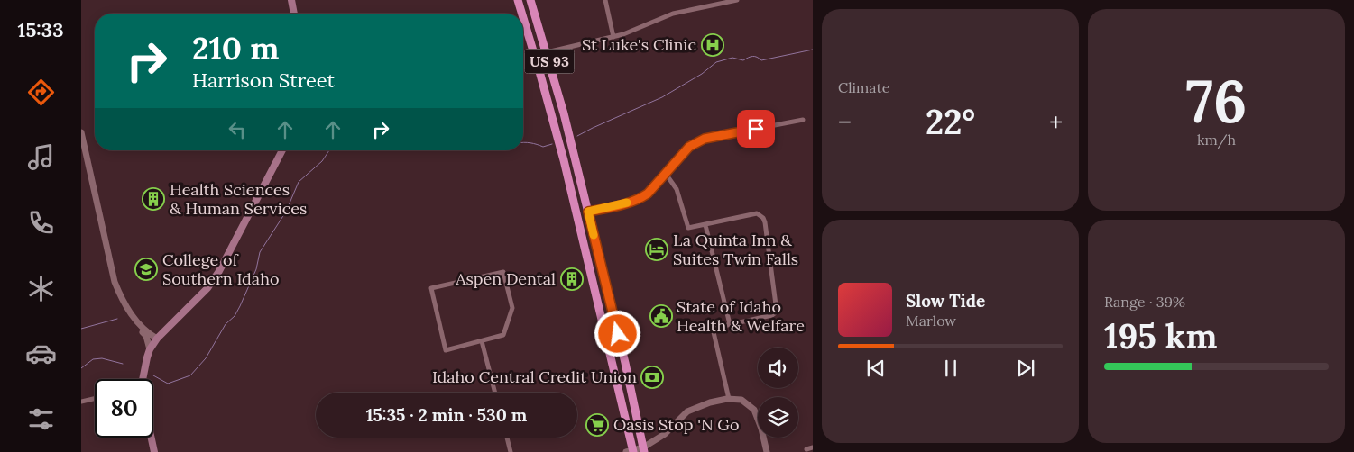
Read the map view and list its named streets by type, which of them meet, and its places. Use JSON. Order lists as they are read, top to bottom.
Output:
{
  "streets": {
    "highway": ["US 93"]
  },
  "places": {
    "hospital": ["St Luke's Clinic"],
    "building": ["Health Sciences & Human Services", "Aspen Dental"],
    "hotel": ["La Quinta Inn & Suites Twin Falls"],
    "school or university": ["College of Southern Idaho"],
    "public building": ["State of Idaho Health & Welfare"],
    "bank": ["Idaho Central Credit Union"],
    "supermarket": ["Oasis Stop 'N Go"]
  },
  "page": {
    "tabs": "15:33",
    "tile": [
      "Climate",
      ["76", "km/h"],
      ["Range · 39%", "195 km"]
    ],
    "turn": ["210 m", "Harrison Street"],
    "heat": ["−", "22°", "+"],
    "song": ["Slow Tide", "Marlow"],
    "limit": "80",
    "trip": "15:35 · 2 min · 530 m"
  }
}
